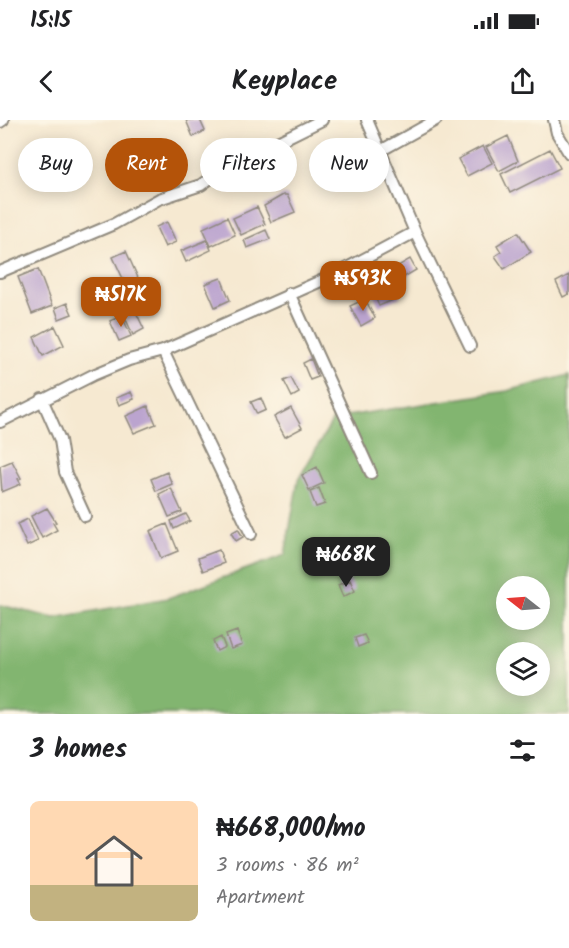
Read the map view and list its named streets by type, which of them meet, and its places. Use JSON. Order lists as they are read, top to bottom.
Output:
{
  "north": "left",
  "page": {
    "status": "15:15",
    "header": "Keyplace",
    "chip": [
      "Buy",
      "Rent",
      "Filters",
      "New"
    ],
    "price": ["₦593K", "₦517K", "₦668K"],
    "heading": "3 homes",
    "list": [
      {
        "name": "₦668,000/mo",
        "note": "3 rooms · 86 m² · Apartment"
      }
    ]
  }
}
